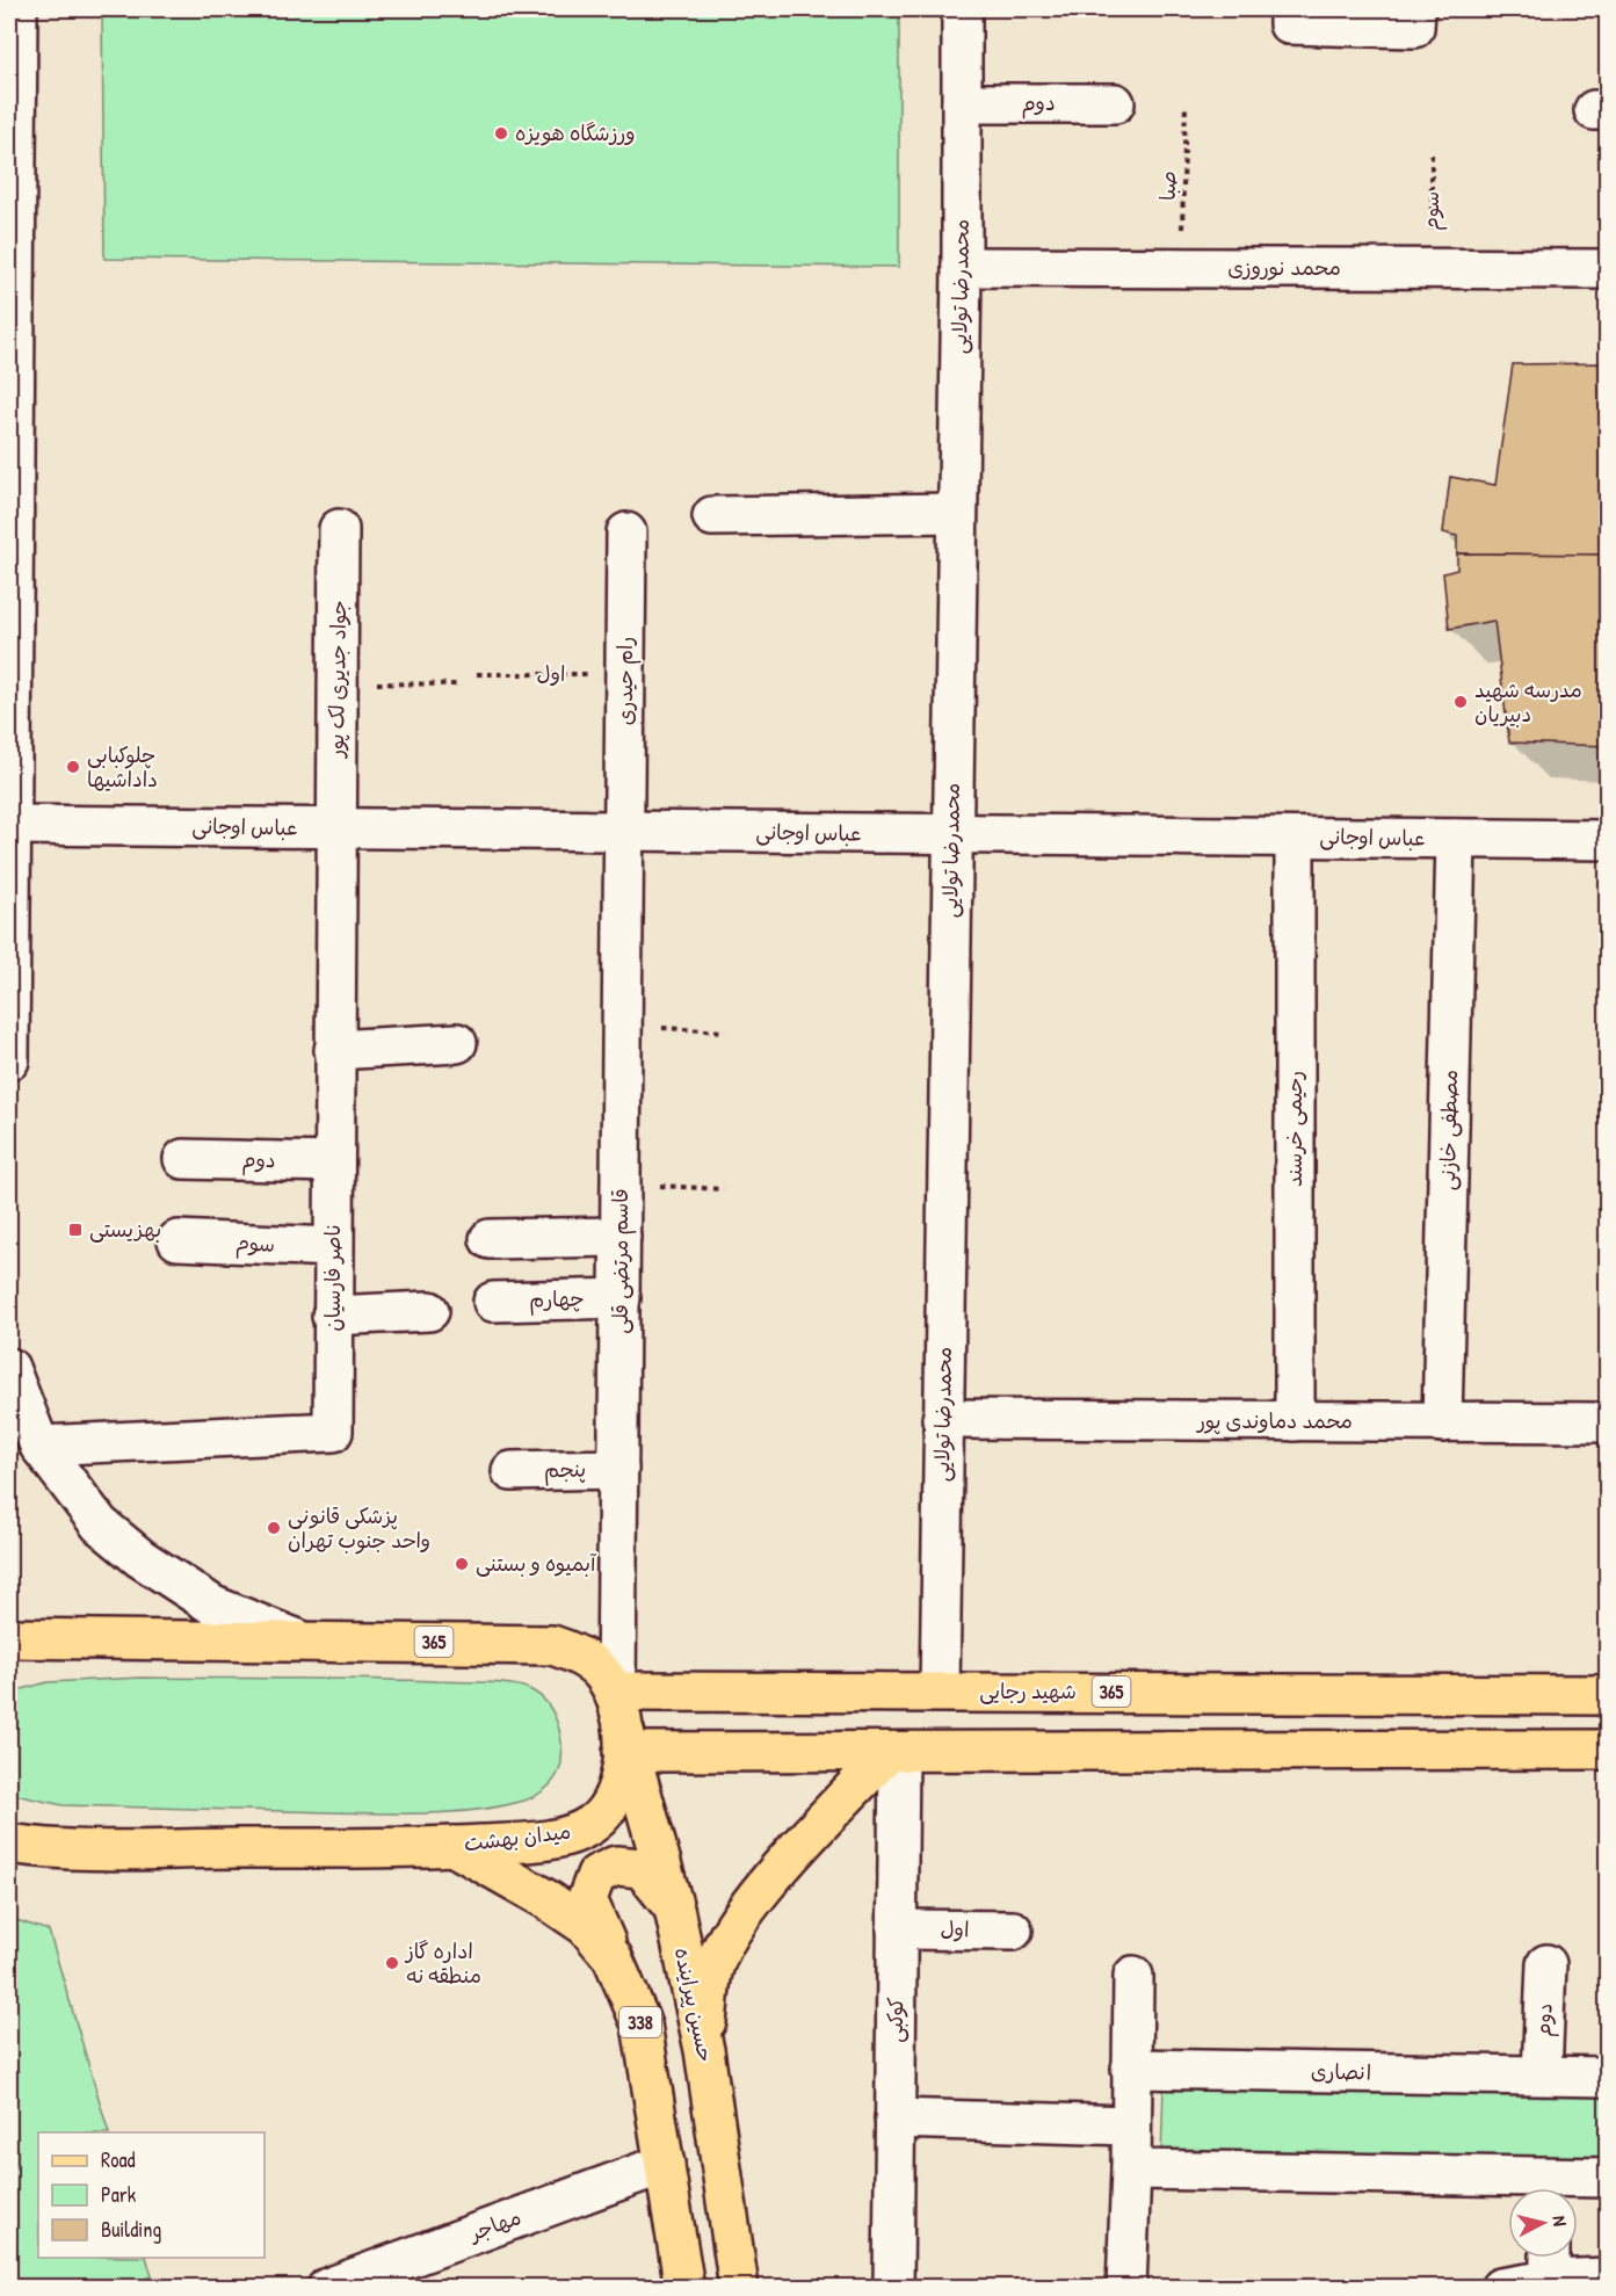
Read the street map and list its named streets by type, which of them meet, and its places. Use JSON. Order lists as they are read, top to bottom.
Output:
{
  "streets": {
    "main road": [
      "365",
      "شهید رجایی",
      "میدان بهشت",
      "حسین پیراینده",
      "338"
    ],
    "street": [
      "دوم",
      "سوم",
      "محمد نوروزی",
      "محمدرضا تولایی",
      "اول",
      "جواد جدیری لک پور",
      "رام حیدری",
      "عباس اوجانی",
      "رحیمی خرسند",
      "مصطفی خازنی",
      "قاسم مرتضی قلی",
      "ناصر فارسیان",
      "چهارم",
      "محمد دماوندی پور",
      "پنجم",
      "کوکبی",
      "انصاری",
      "مهاجر"
    ],
    "path": ["صبا"]
  },
  "crossings": [
    ["دوم", "محمدرضا تولایی"],
    ["دوم", "ناصر فارسیان"],
    ["دوم", "انصاری"],
    ["صبا", "محمد نوروزی"],
    ["سوم", "محمد نوروزی"],
    ["سوم", "ناصر فارسیان"],
    ["محمد نوروزی", "محمدرضا تولایی"],
    ["محمدرضا تولایی", "عباس اوجانی"],
    ["محمدرضا تولایی", "محمد دماوندی پور"],
    ["محمدرضا تولایی", "شهید رجایی"],
    ["اول", "رام حیدری"],
    ["اول", "کوکبی"],
    ["جواد جدیری لک پور", "عباس اوجانی"],
    ["جواد جدیری لک پور", "ناصر فارسیان"],
    ["رام حیدری", "عباس اوجانی"],
    ["رام حیدری", "قاسم مرتضی قلی"],
    ["عباس اوجانی", "رحیمی خرسند"],
    ["عباس اوجانی", "مصطفی خازنی"],
    ["عباس اوجانی", "قاسم مرتضی قلی"],
    ["عباس اوجانی", "ناصر فارسیان"],
    ["رحیمی خرسند", "محمد دماوندی پور"],
    ["مصطفی خازنی", "محمد دماوندی پور"],
    ["قاسم مرتضی قلی", "چهارم"],
    ["قاسم مرتضی قلی", "پنجم"],
    ["قاسم مرتضی قلی", "شهید رجایی"],
    ["قاسم مرتضی قلی", "میدان بهشت"],
    ["شهید رجایی", "میدان بهشت"],
    ["میدان بهشت", "حسین پیراینده"],
    ["میدان بهشت", "338"],
    ["338", "مهاجر"]
  ],
  "places": {
    "other": [
      "ورزشگاه هویزه",
      "مدرسه شهید دبیریان",
      "چلوکبابی داداشیها",
      "پزشکی قانونی واحد جنوب تهران",
      "آبمیوه و بستنی",
      "اداره گاز منطقه نه"
    ],
    "transit": ["بهزیستی"]
  },
  "legend": ["Road", "Park", "Building"],
  "north": "right"
}
